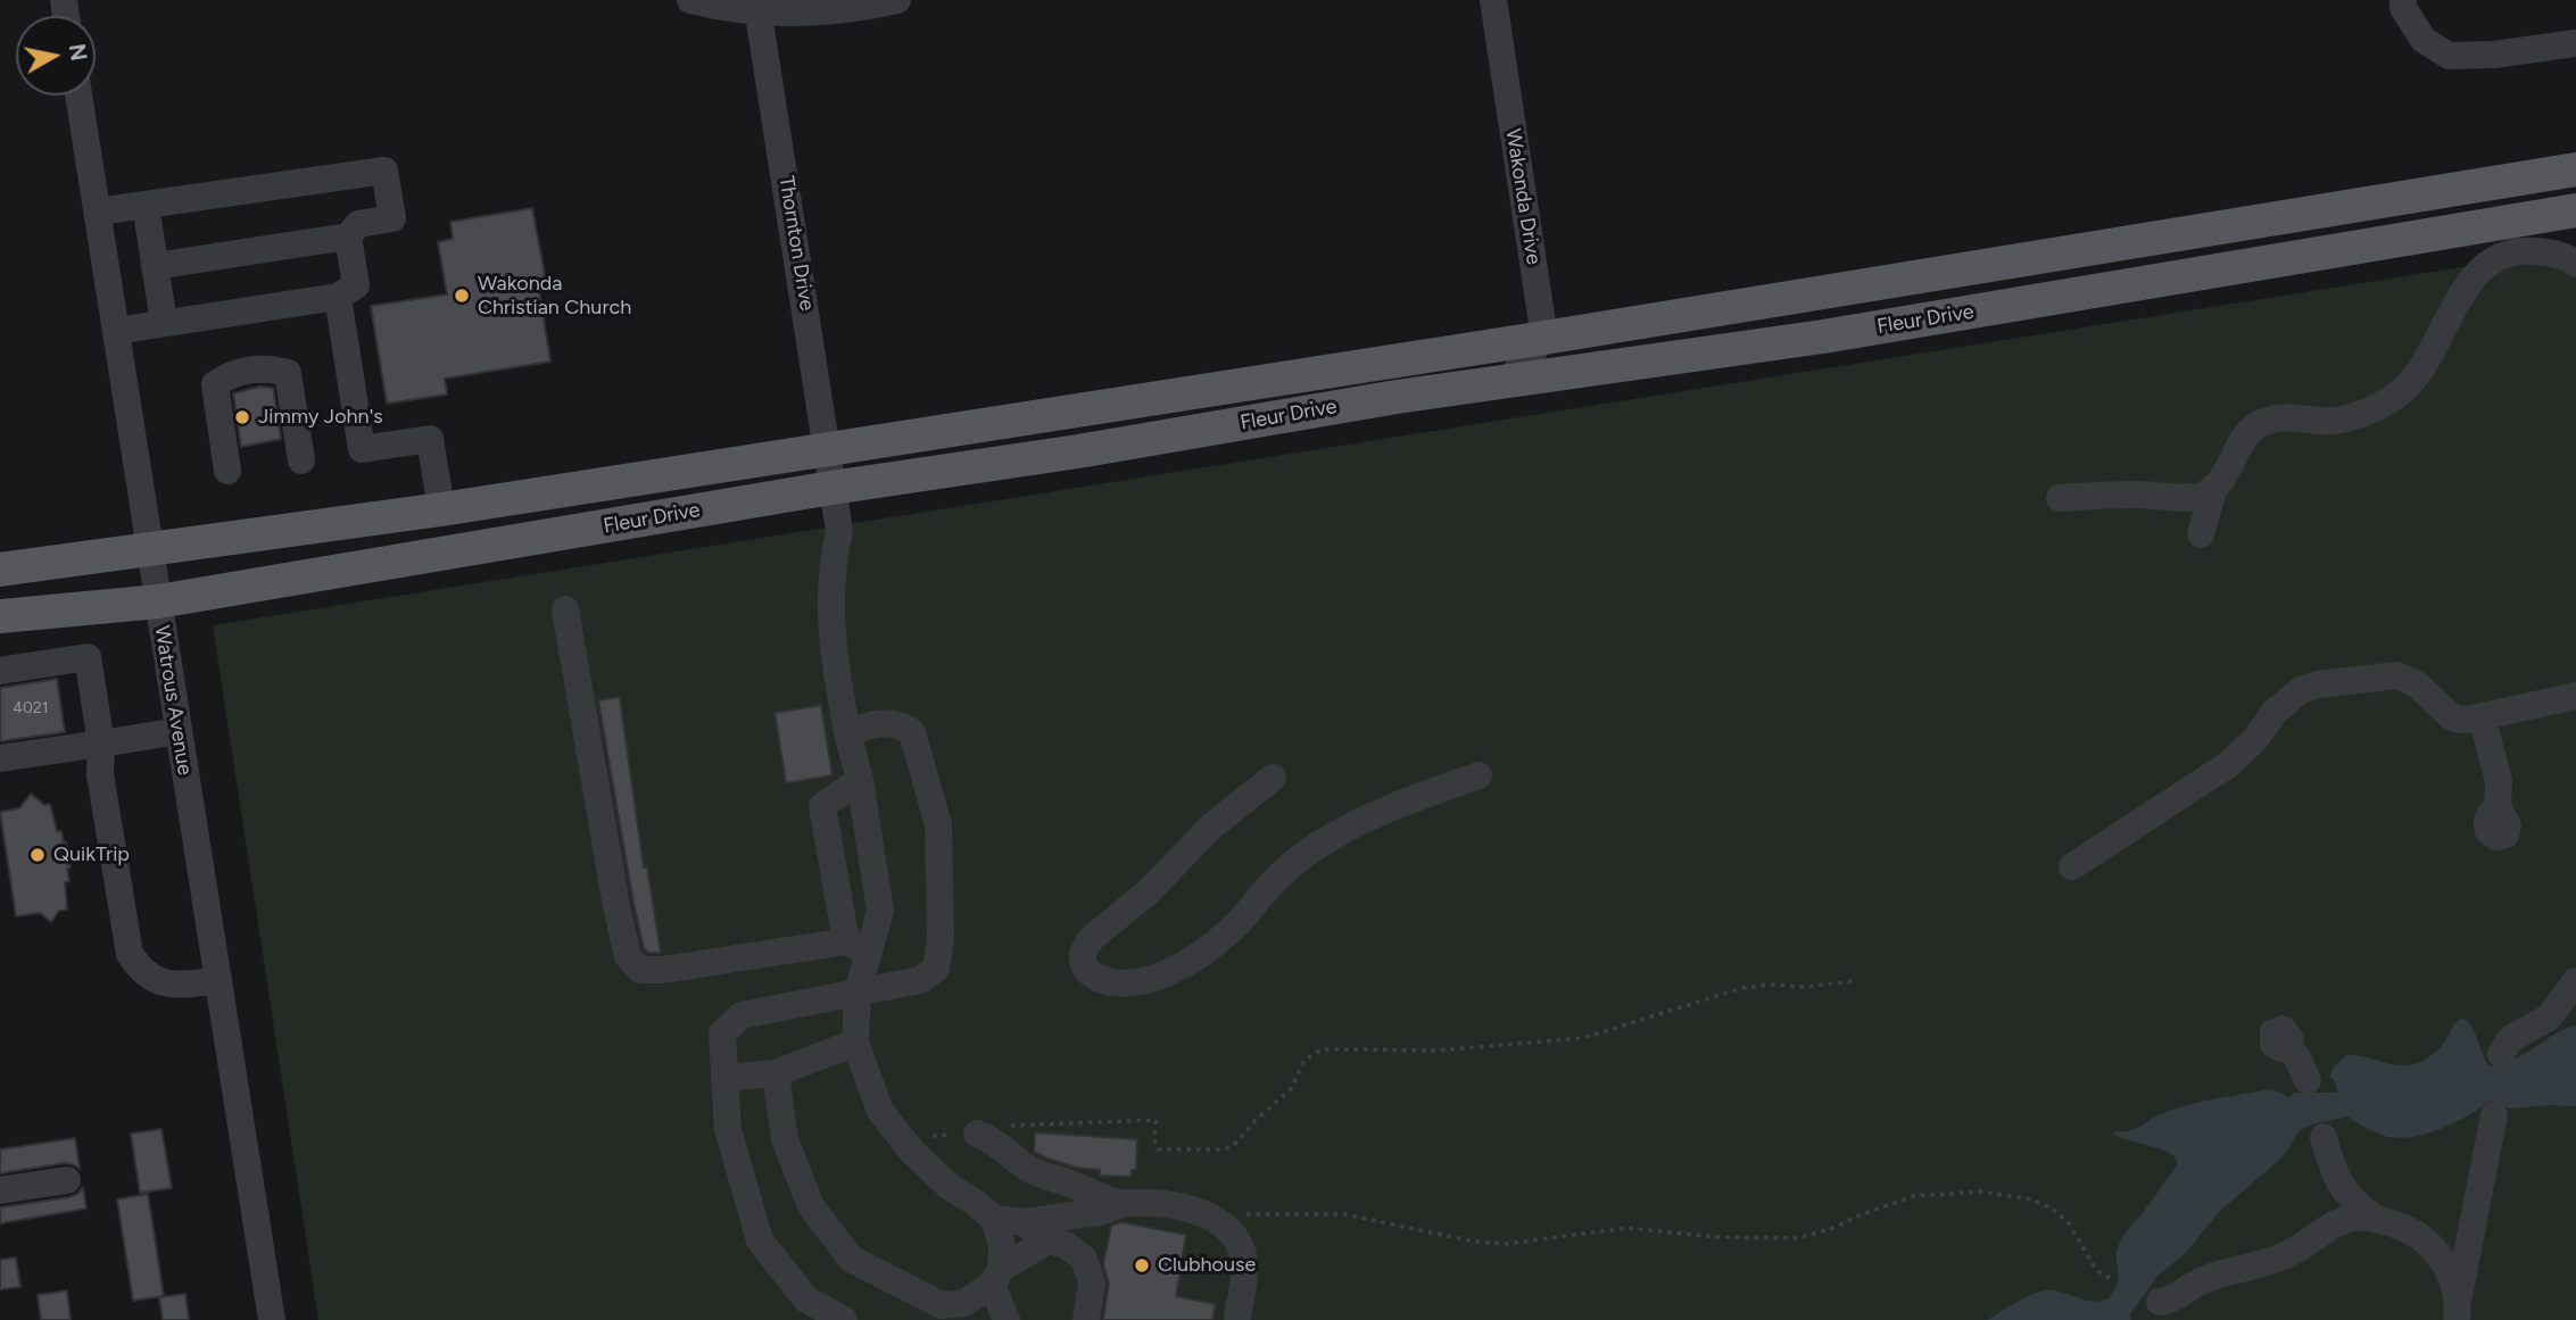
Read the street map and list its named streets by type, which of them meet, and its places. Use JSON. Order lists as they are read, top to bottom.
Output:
{
  "streets": {
    "main road": ["Fleur Drive"],
    "street": ["Wakonda Drive", "Thornton Drive", "Watrous Avenue"]
  },
  "crossings": [
    ["Wakonda Drive", "Fleur Drive"],
    ["Thornton Drive", "Fleur Drive"],
    ["Fleur Drive", "Watrous Avenue"]
  ],
  "places": [
    "Wakonda Christian Church",
    "Jimmy John's",
    "QuikTrip",
    "Clubhouse"
  ],
  "house_numbers": ["4021"],
  "north": "right"
}
